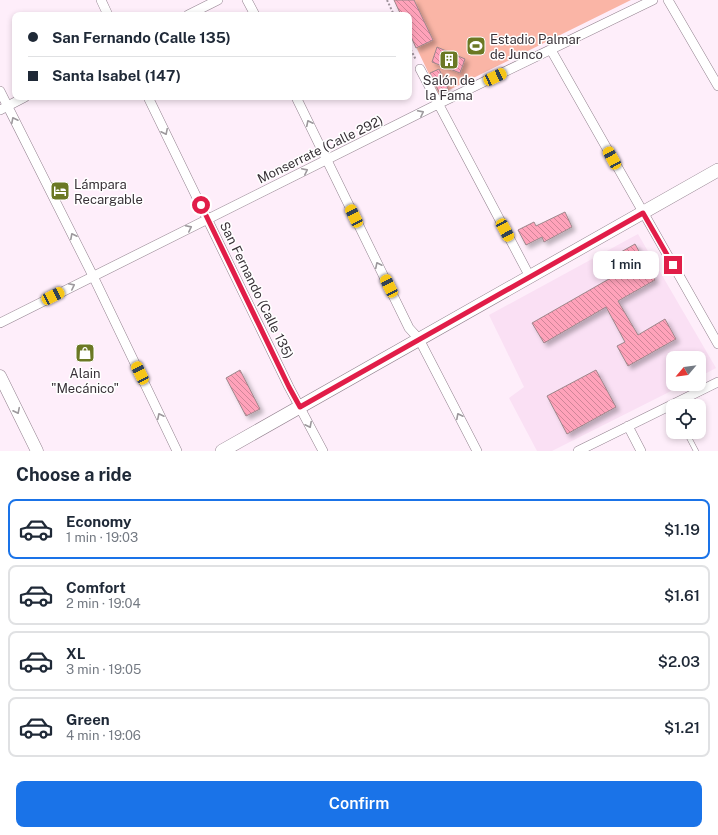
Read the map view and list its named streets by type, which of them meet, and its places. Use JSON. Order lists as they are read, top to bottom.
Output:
{
  "streets": {
    "street": ["Monserrate (Calle 292)", "San Fernando (Calle 135)"]
  },
  "crossings": [
    ["Monserrate (Calle 292)", "San Fernando (Calle 135)"]
  ],
  "one_way": ["Monserrate (Calle 292)", "San Fernando (Calle 135)"],
  "places": {
    "sports": ["Estadio Palmar de Junco"],
    "building": ["Salón de la Fama"],
    "hotel": ["Lámpara Recargable"],
    "shop": ["Alain \"Mecánico\""]
  },
  "north": "bottom left",
  "page": {
    "banner": ["San Fernando (Calle 135)", "Santa Isabel (147)"],
    "bubble": "1 min",
    "heading": "Choose a ride",
    "list": [
      {
        "name": "Economy",
        "note": "1 min · 19:03",
        "value": "$1.19"
      },
      {
        "name": "Comfort",
        "note": "2 min · 19:04",
        "value": "$1.61"
      },
      {
        "name": "XL",
        "note": "3 min · 19:05",
        "value": "$2.03"
      },
      {
        "name": "Green",
        "note": "4 min · 19:06",
        "value": "$1.21"
      }
    ],
    "buttons": "Confirm"
  }
}
